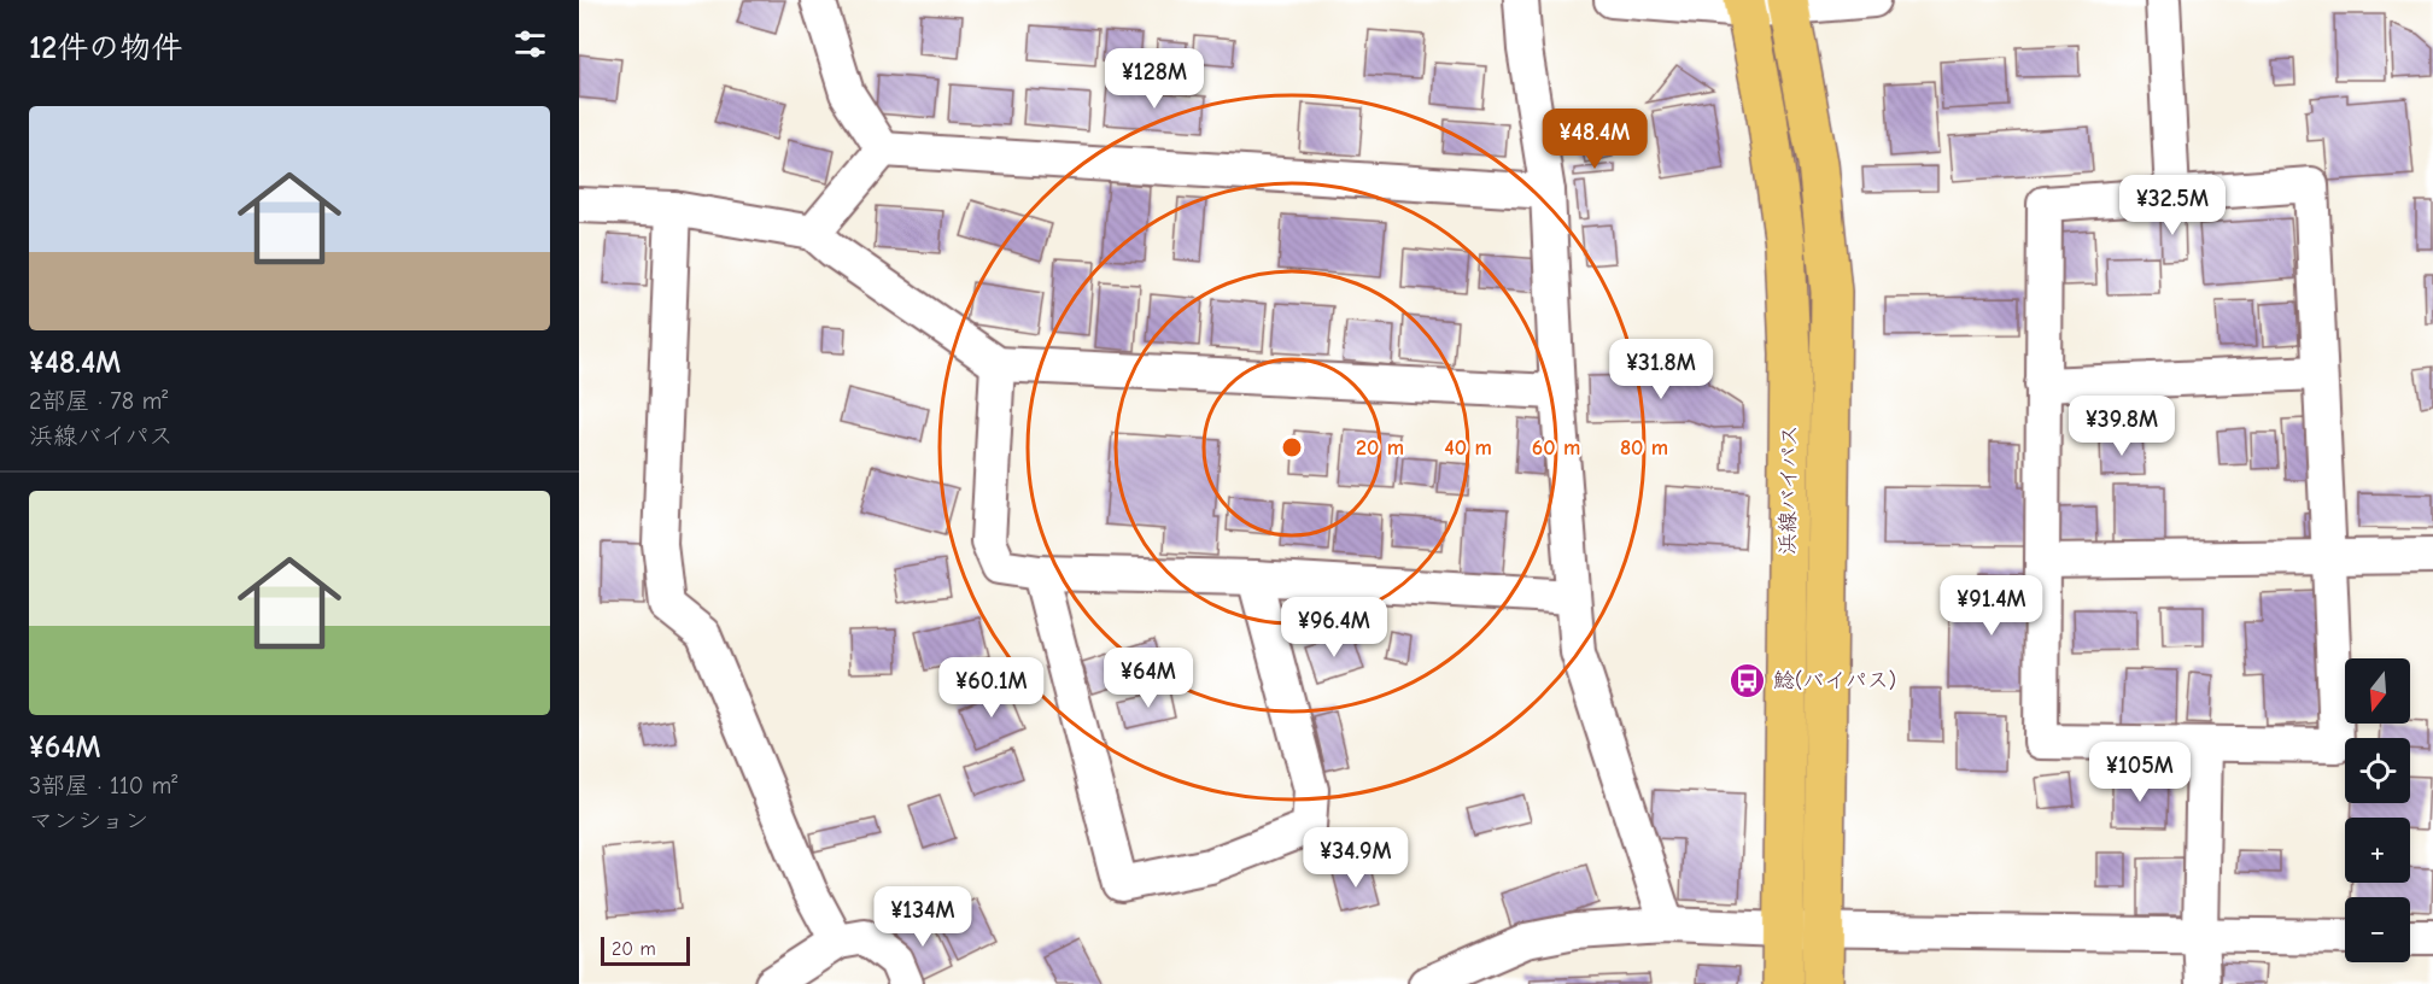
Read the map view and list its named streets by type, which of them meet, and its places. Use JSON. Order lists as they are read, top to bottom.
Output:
{
  "streets": {
    "highway": ["浜線バイパス"]
  },
  "places": {
    "bus stop": ["鯰(バイパス)"]
  },
  "scale_bar": "20 m",
  "north": "bottom",
  "page": {
    "heading": "12件の物件",
    "price": [
      "¥128M",
      "¥48.4M",
      "¥32.5M",
      "¥31.8M",
      "¥39.8M",
      "¥91.4M",
      "¥96.4M",
      "¥64M",
      "¥60.1M",
      "¥105M",
      "¥34.9M",
      "¥134M"
    ],
    "list": [
      {
        "name": "¥48.4M",
        "note": "2部屋 · 78 m² · 浜線バイパス"
      },
      {
        "name": "¥64M",
        "note": "3部屋 · 110 m² · マンション"
      }
    ],
    "map_buttons": ["+", "−"],
    "scale": "20 m"
  },
  "rings": [
    "20 m",
    "40 m",
    "60 m",
    "80 m"
  ]
}
